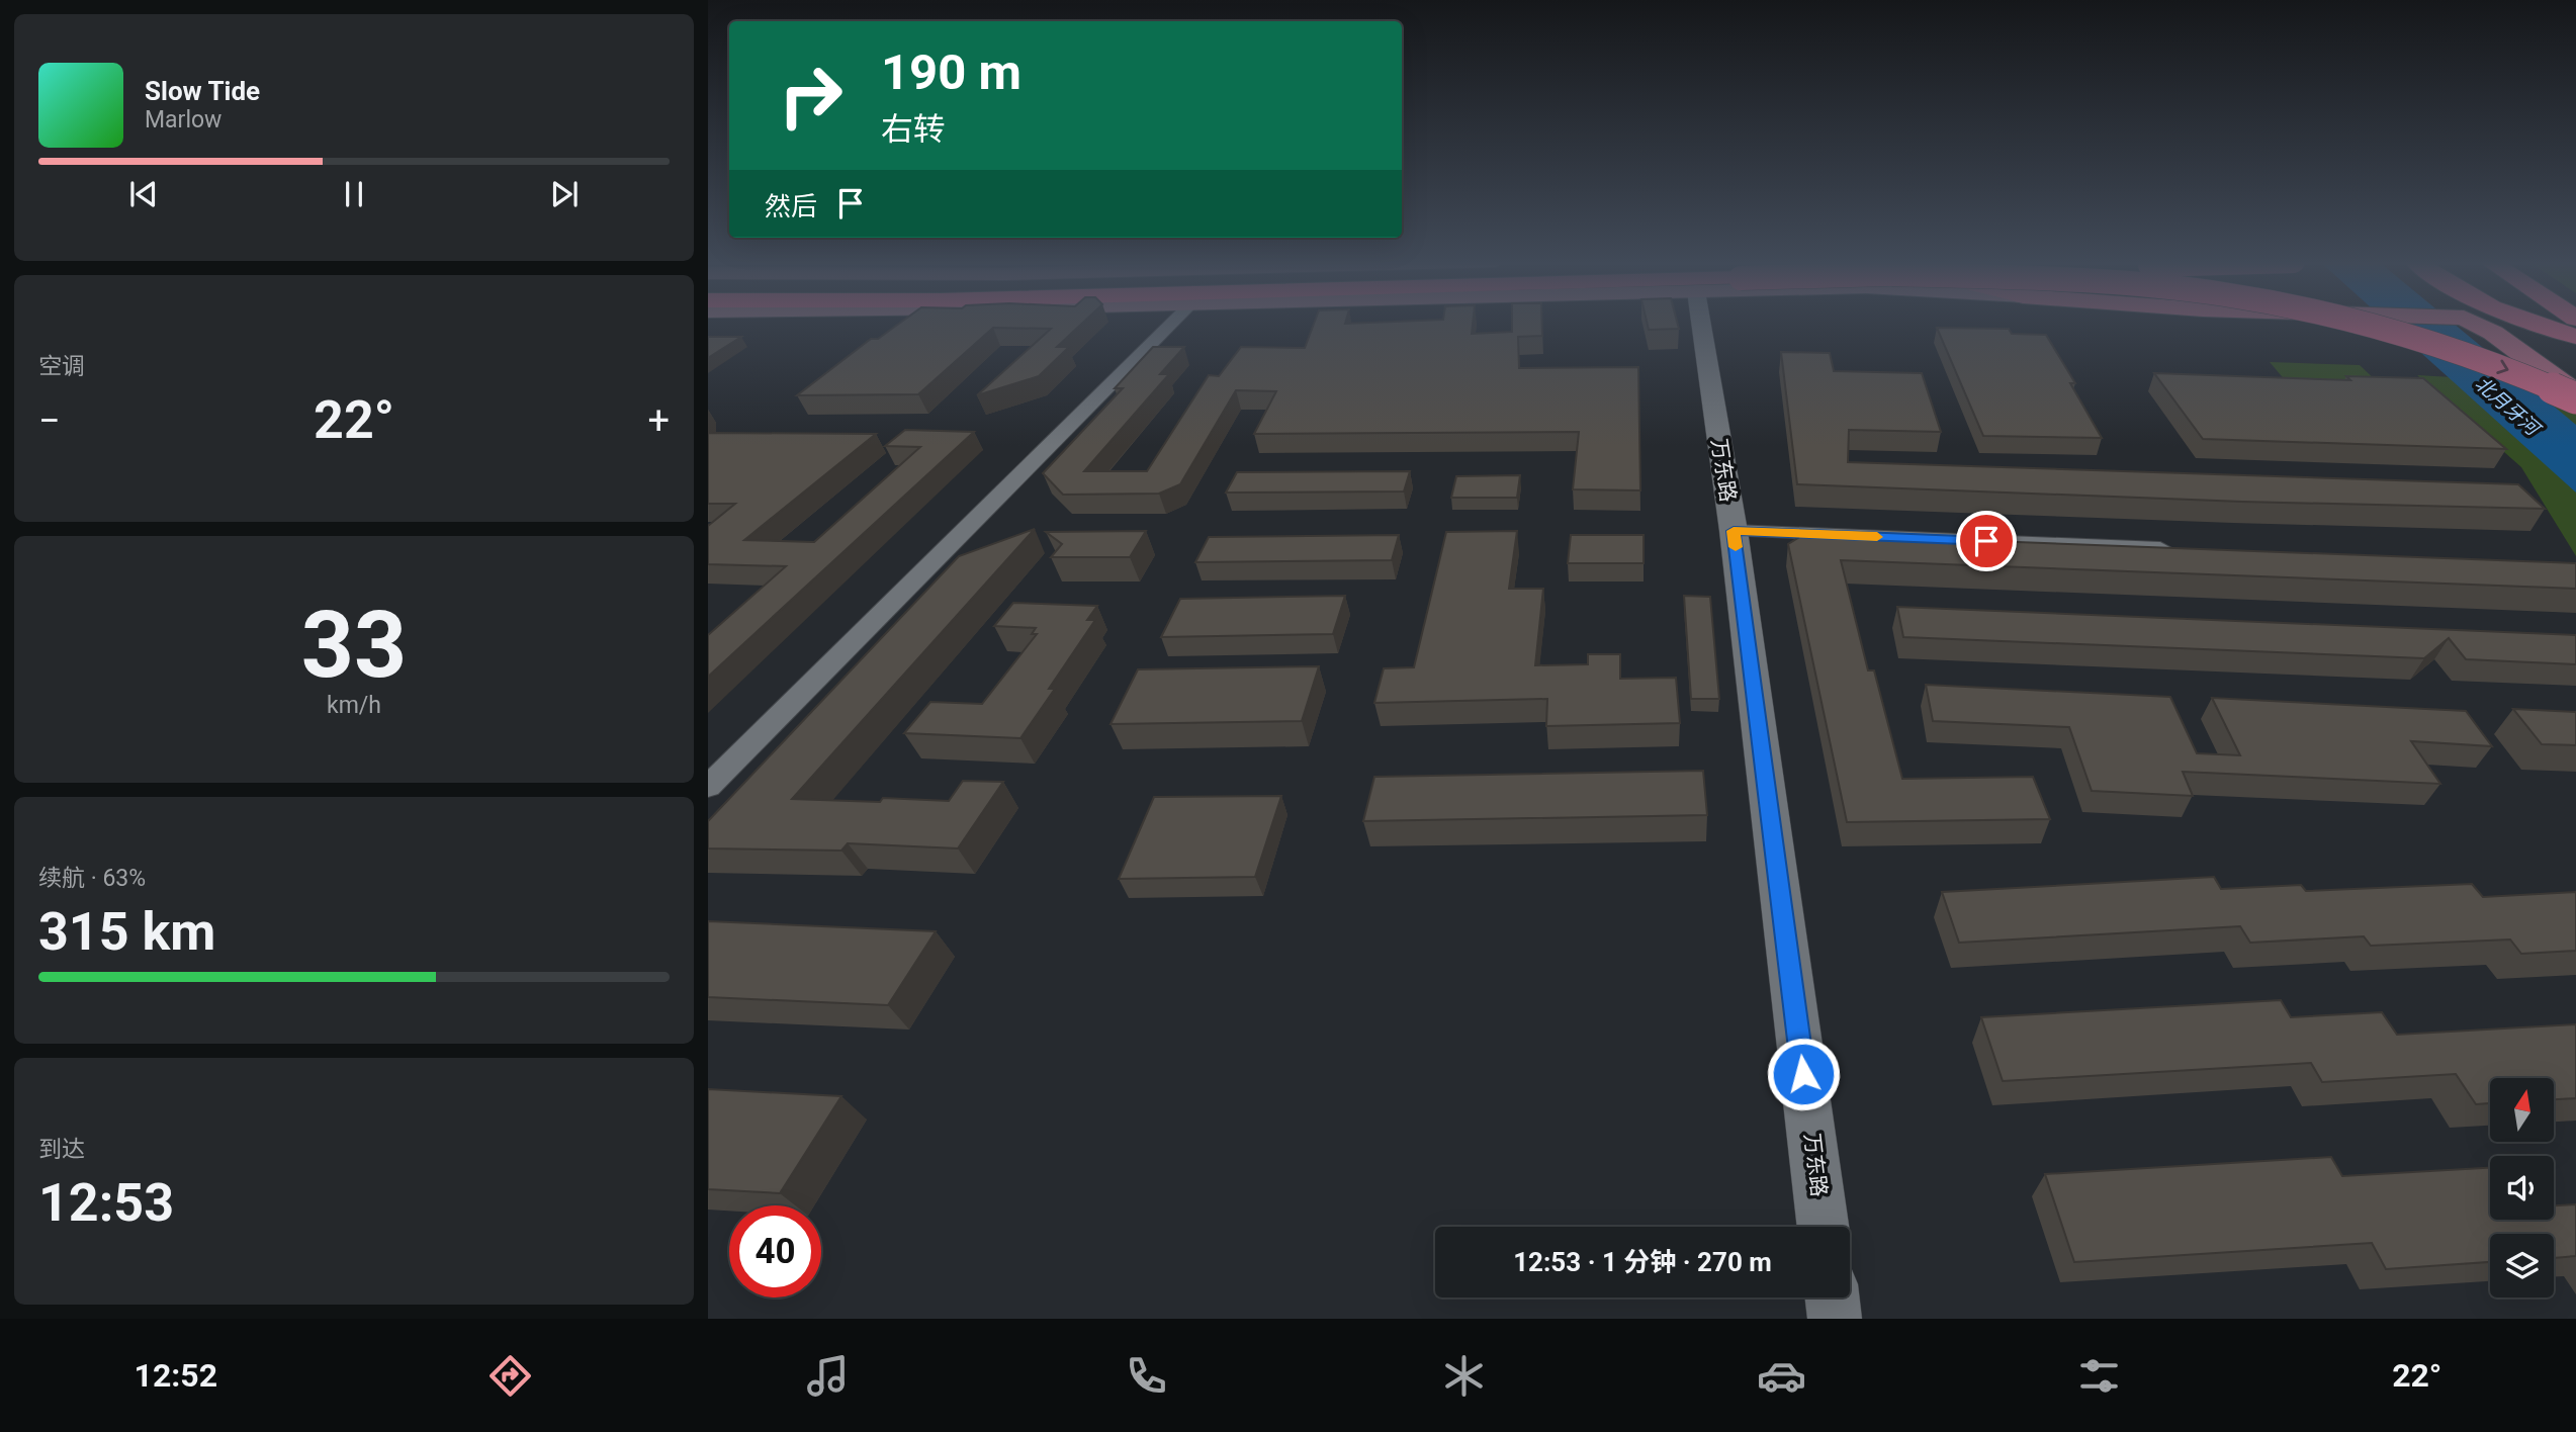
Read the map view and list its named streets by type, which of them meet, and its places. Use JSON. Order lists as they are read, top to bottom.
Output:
{
  "streets": {
    "street": ["万东路"]
  },
  "water": ["北月牙河"],
  "north": "top",
  "page": {
    "turn": ["190 m", "右转"],
    "song": ["Slow Tide", "Marlow"],
    "then": "然后",
    "tile": [
      "空调",
      ["33", "km/h"],
      ["续航 · 63%", "315 km"],
      ["到达", "12:53"]
    ],
    "heat": ["−", "22°", "+"],
    "limit": "40",
    "trip": "12:53 · 1 分钟 · 270 m",
    "tabs": ["12:52", "22°"]
  }
}
